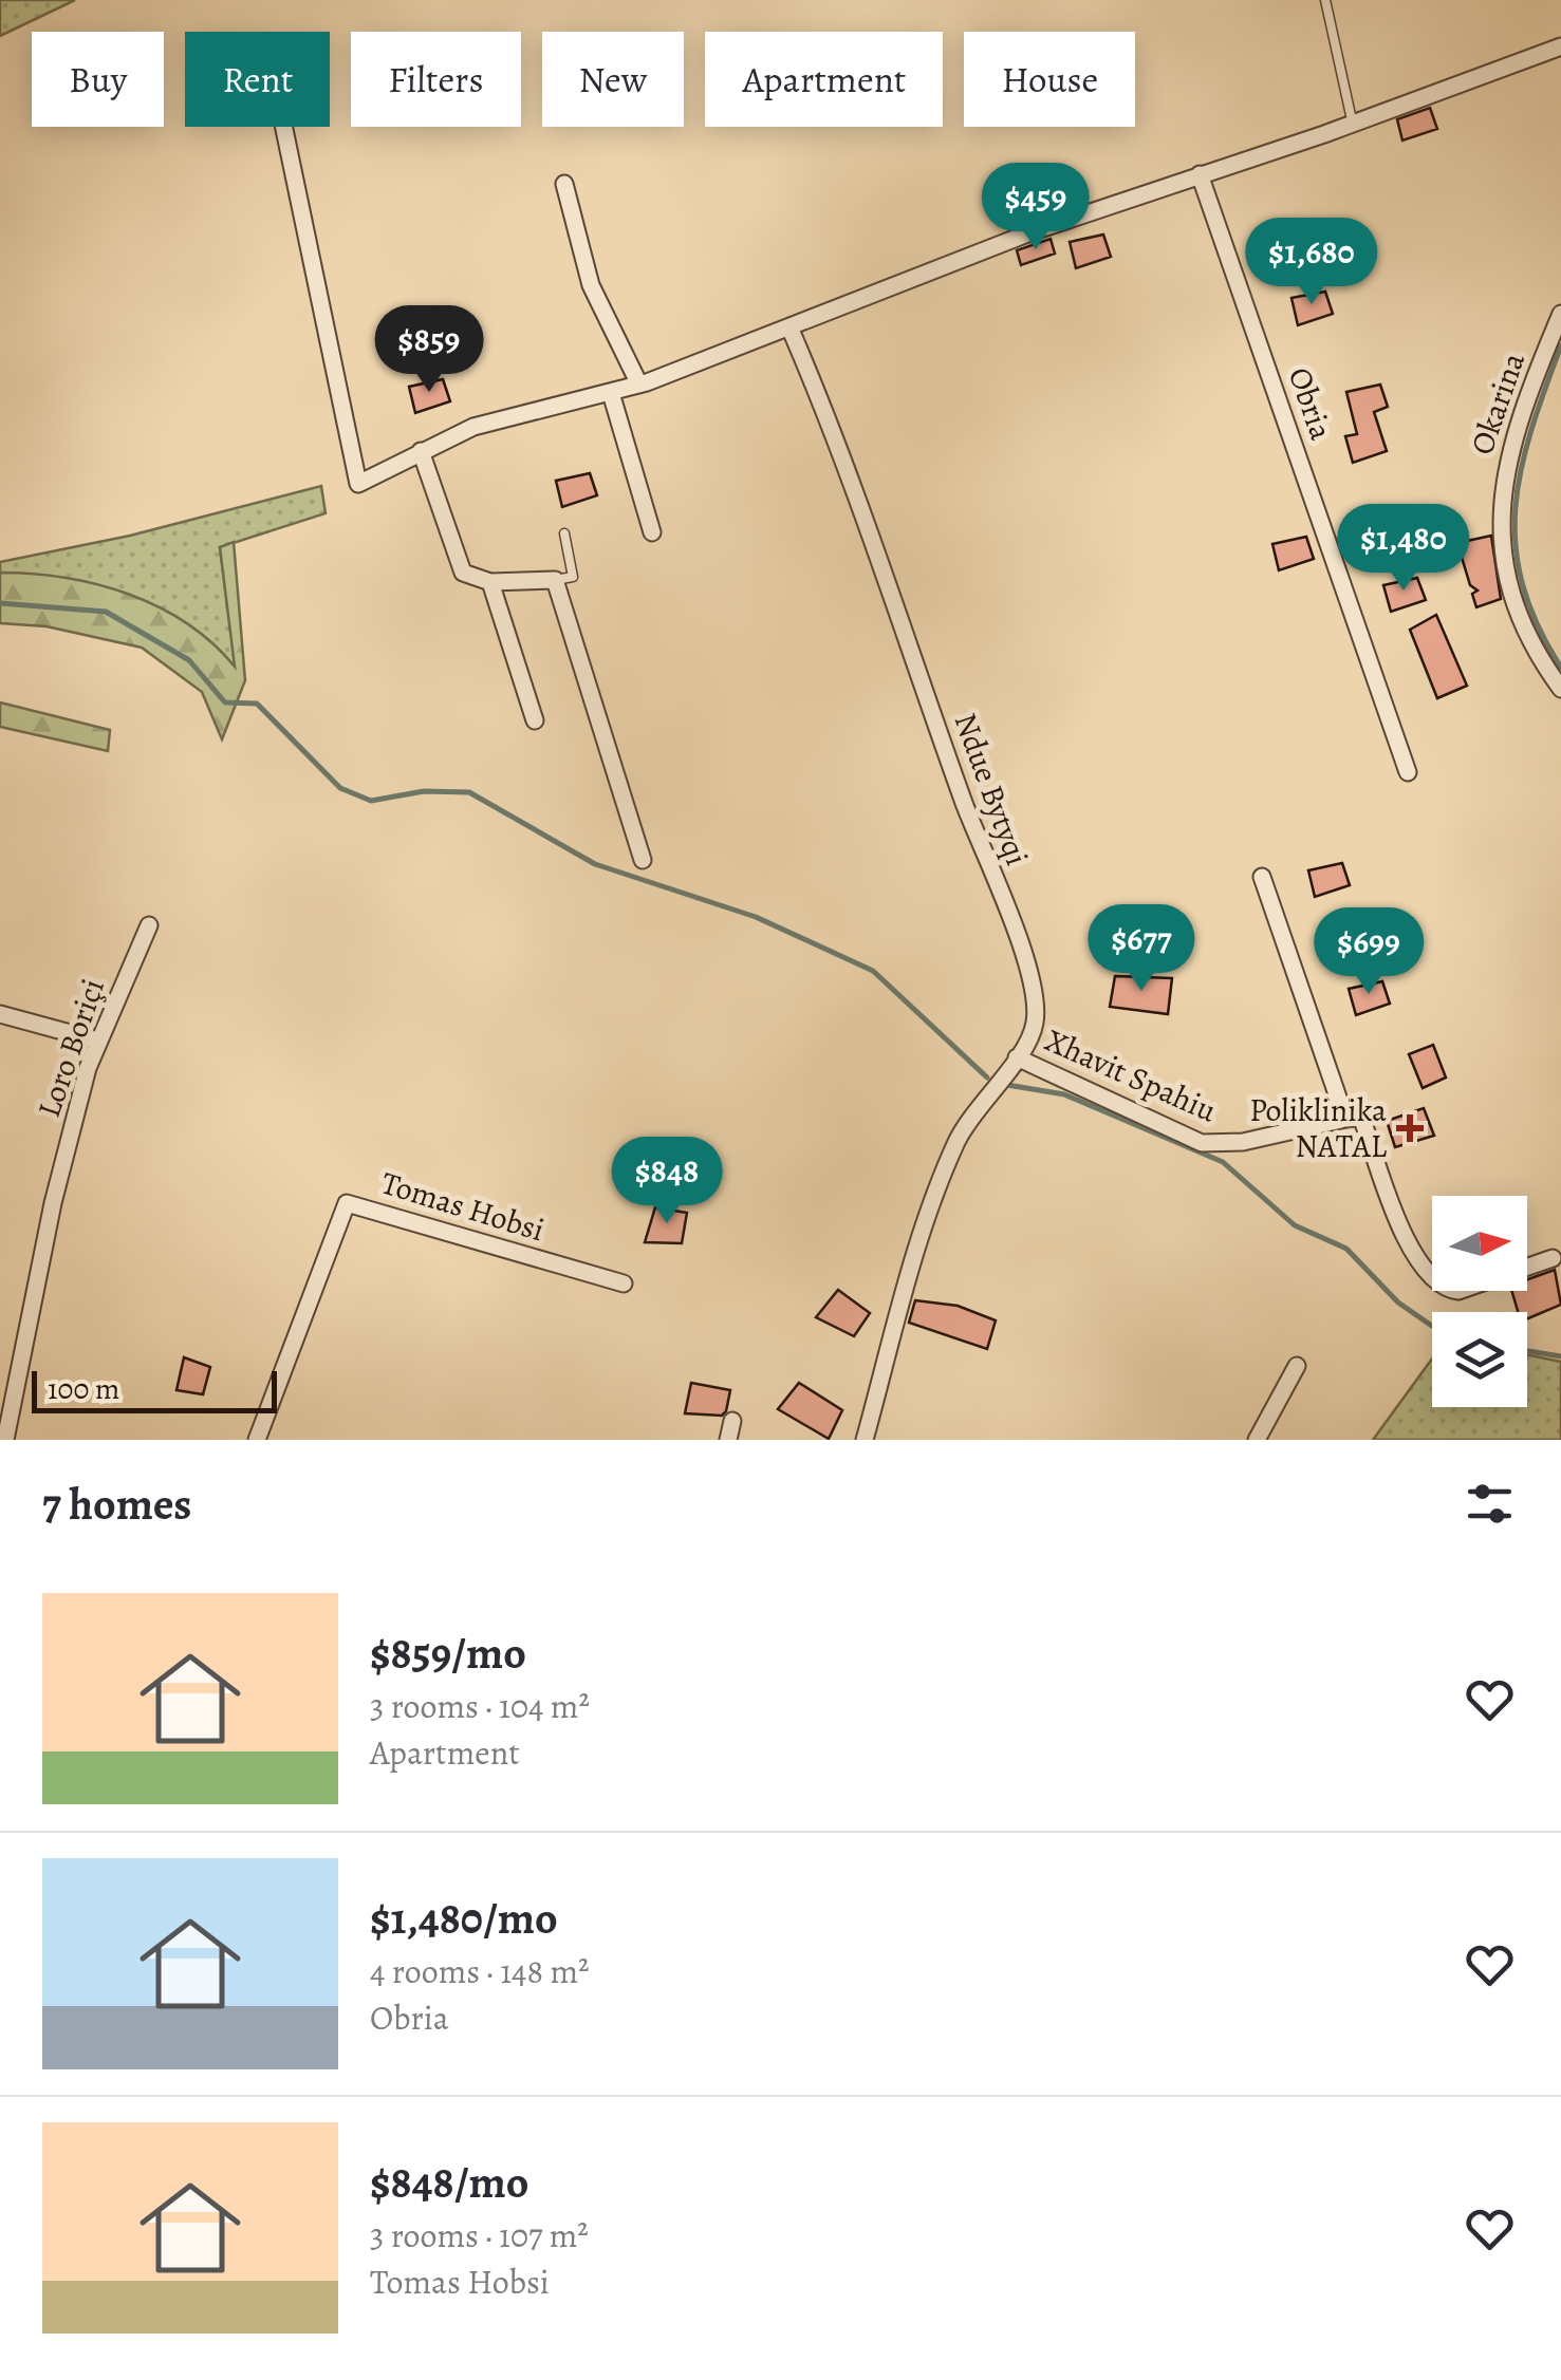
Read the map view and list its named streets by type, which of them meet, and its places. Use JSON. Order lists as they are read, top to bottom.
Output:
{
  "streets": {
    "street": [
      "Obria",
      "Okarina",
      "Ndue Bytyqi",
      "Loro Boriçi",
      "Xhavit Spahiu",
      "Tomas Hobsi"
    ]
  },
  "crossings": [
    ["Ndue Bytyqi", "Xhavit Spahiu"]
  ],
  "places": {
    "health": ["Poliklinika NATAL"]
  },
  "scale_bar": "100 m",
  "north": "right",
  "page": {
    "chip": [
      "Buy",
      "Rent",
      "Filters",
      "New",
      "Apartment",
      "House"
    ],
    "price": [
      "$459",
      "$1,680",
      "$859",
      "$1,480",
      "$677",
      "$699",
      "$848"
    ],
    "scale": "100 m",
    "heading": "7 homes",
    "list": [
      {
        "name": "$859/mo",
        "note": "3 rooms · 104 m² · Apartment"
      },
      {
        "name": "$1,480/mo",
        "note": "4 rooms · 148 m² · Obria"
      },
      {
        "name": "$848/mo",
        "note": "3 rooms · 107 m² · Tomas Hobsi"
      }
    ]
  }
}
